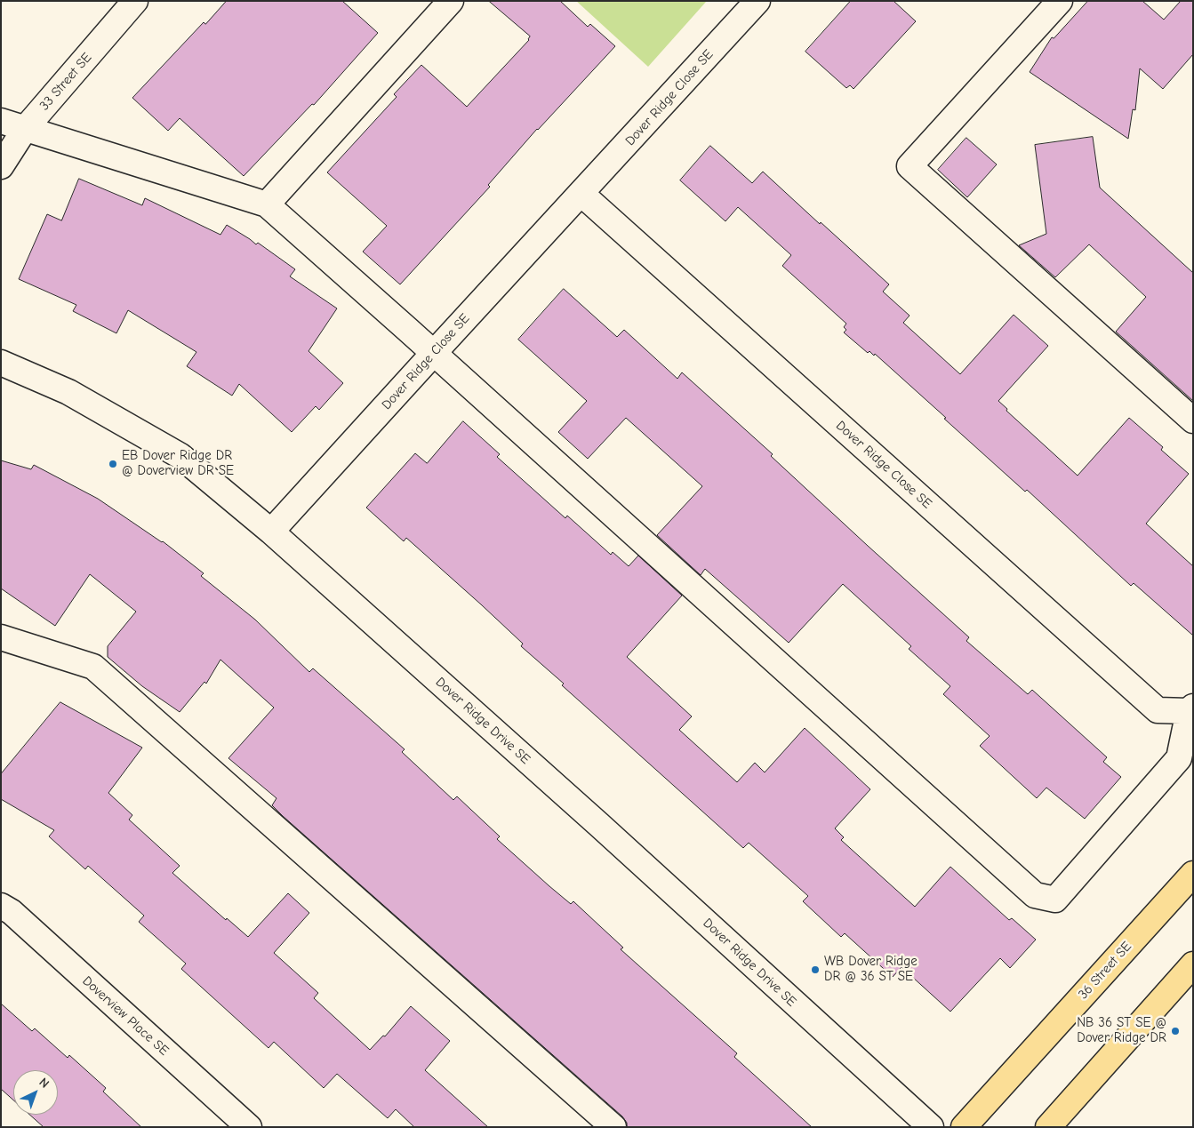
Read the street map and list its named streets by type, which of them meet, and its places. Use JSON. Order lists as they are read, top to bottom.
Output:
{
  "streets": {
    "main road": ["36 Street SE"],
    "street": [
      "33 Street SE",
      "Dover Ridge Close SE",
      "Dover Ridge Drive SE",
      "Doverview Place SE"
    ]
  },
  "crossings": [
    ["Dover Ridge Close SE", "Dover Ridge Drive SE"]
  ],
  "places": ["EB Dover Ridge DR @ Doverview DR SE", "WB Dover Ridge DR @ 36 ST SE", "NB 36 ST SE @ Dover Ridge DR"],
  "north": "top right"
}
